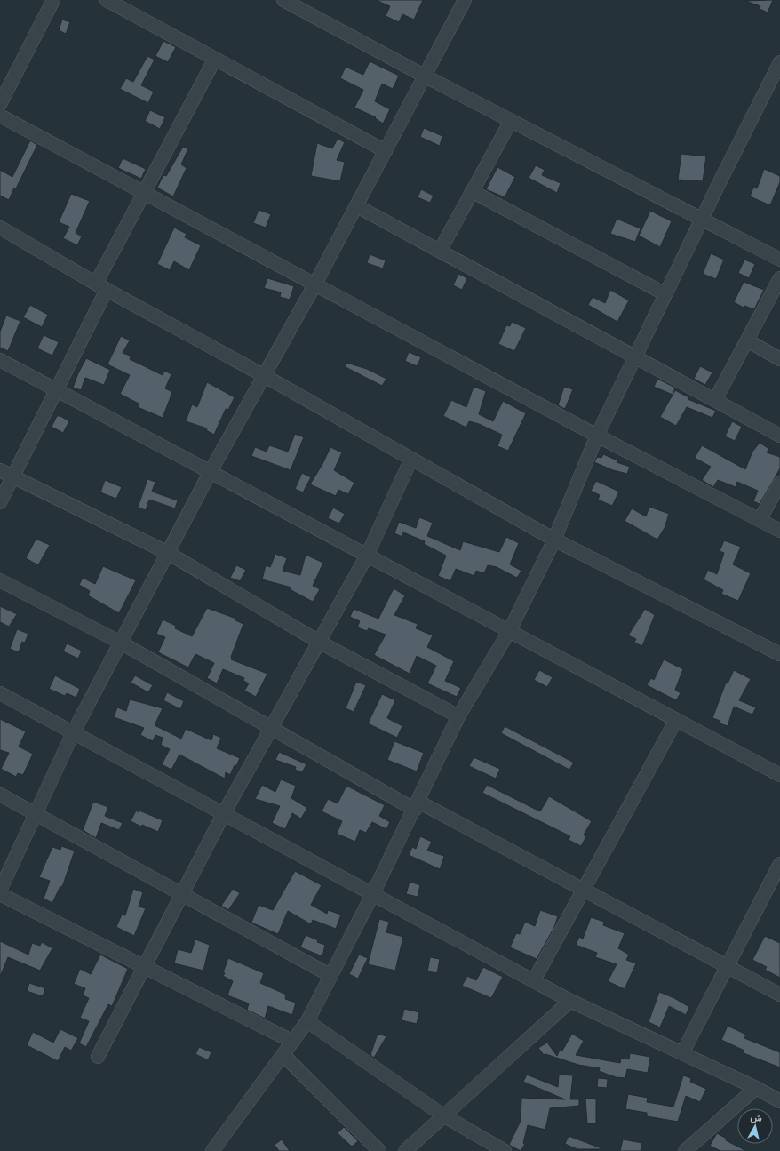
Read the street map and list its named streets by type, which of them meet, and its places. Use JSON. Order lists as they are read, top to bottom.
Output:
{
  "north": "top"
}
